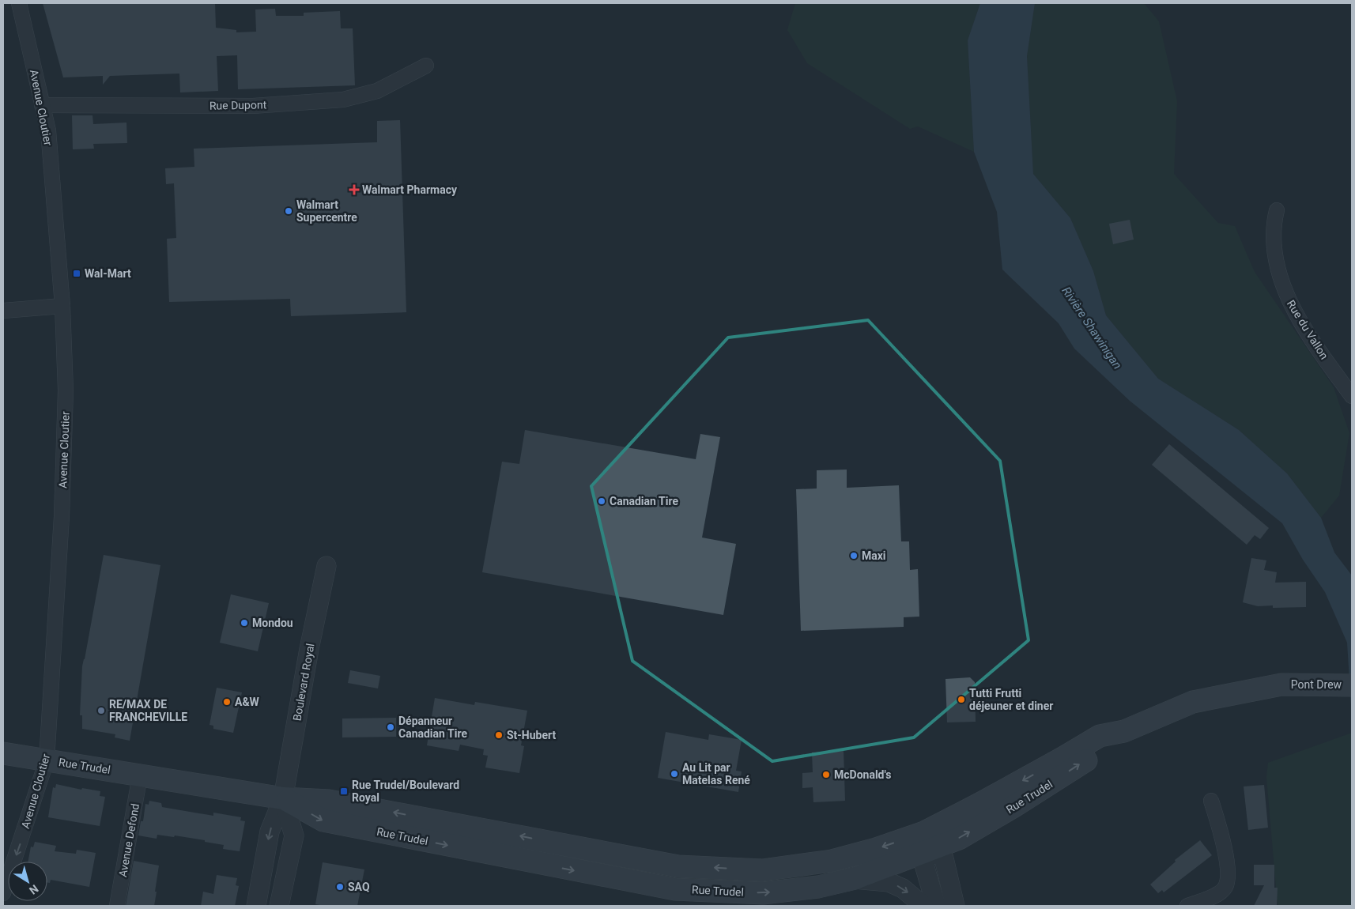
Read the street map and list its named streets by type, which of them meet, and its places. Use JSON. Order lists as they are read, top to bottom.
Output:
{
  "streets": {
    "main road": ["Pont Drew", "Rue Trudel"],
    "street": [
      "Rue Dupont",
      "Avenue Cloutier",
      "Rue du Vallon",
      "Boulevard Royal",
      "Avenue Defond"
    ]
  },
  "crossings": [
    ["Rue Dupont", "Avenue Cloutier"],
    ["Avenue Cloutier", "Rue Trudel"],
    ["Boulevard Royal", "Rue Trudel"],
    ["Pont Drew", "Rue Trudel"],
    ["Rue Trudel", "Avenue Defond"]
  ],
  "water": ["Rivière Shawinigan"],
  "places": {
    "health": ["Walmart Pharmacy"],
    "other": [
      "Walmart Supercentre",
      "Canadian Tire",
      "Maxi",
      "Mondou",
      "Tutti Frutti déjeuner et diner",
      "A&W",
      "RE/MAX DE FRANCHEVILLE",
      "Dépanneur Canadian Tire",
      "St-Hubert",
      "Au Lit par Matelas René",
      "McDonald's",
      "SAQ"
    ],
    "transit": ["Wal-Mart", "Rue Trudel/Boulevard Royal"]
  },
  "north": "bottom right"
}
